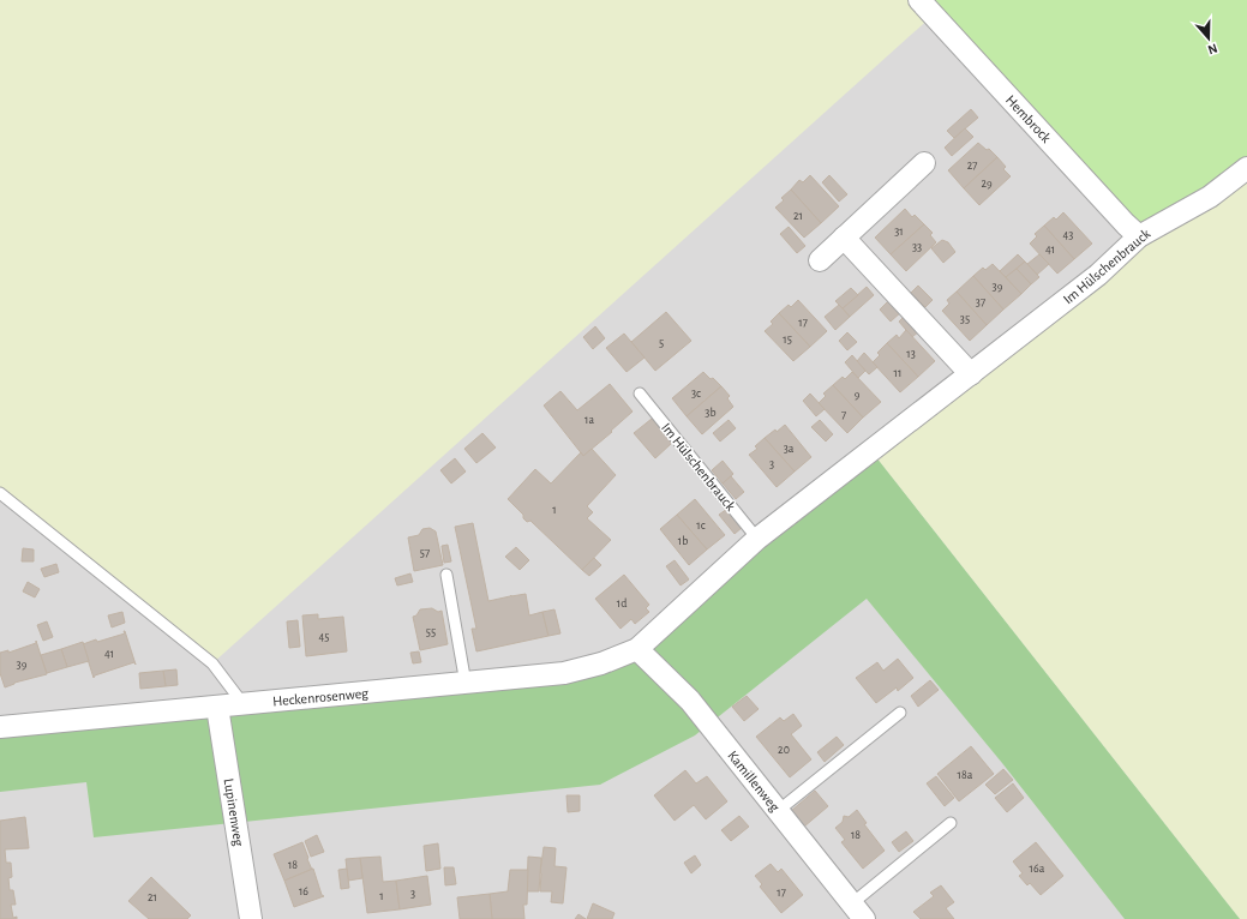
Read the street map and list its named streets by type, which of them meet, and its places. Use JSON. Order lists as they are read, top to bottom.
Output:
{
  "streets": {
    "street": [
      "Hembrock",
      "Im Hülschenbrauck",
      "Heckenrosenweg",
      "Kamillenweg",
      "Lupinenweg"
    ]
  },
  "crossings": [
    ["Hembrock", "Im Hülschenbrauck"],
    ["Im Hülschenbrauck", "Heckenrosenweg"],
    ["Im Hülschenbrauck", "Kamillenweg"],
    ["Heckenrosenweg", "Kamillenweg"],
    ["Heckenrosenweg", "Lupinenweg"]
  ],
  "house_numbers": [
    "27",
    "29",
    "21",
    "31",
    "43",
    "33",
    "41",
    "39",
    "37",
    "35",
    "17",
    "15",
    "5",
    "13",
    "11",
    "3c",
    "9",
    "3b",
    "7",
    "1a",
    "3a",
    "3",
    "1",
    "1c",
    "1b",
    "57",
    "1d",
    "55",
    "45",
    "41",
    "39",
    "20",
    "18a",
    "18",
    "18",
    "16a",
    "16",
    "17",
    "3",
    "1",
    "21"
  ],
  "north": "bottom"
}
